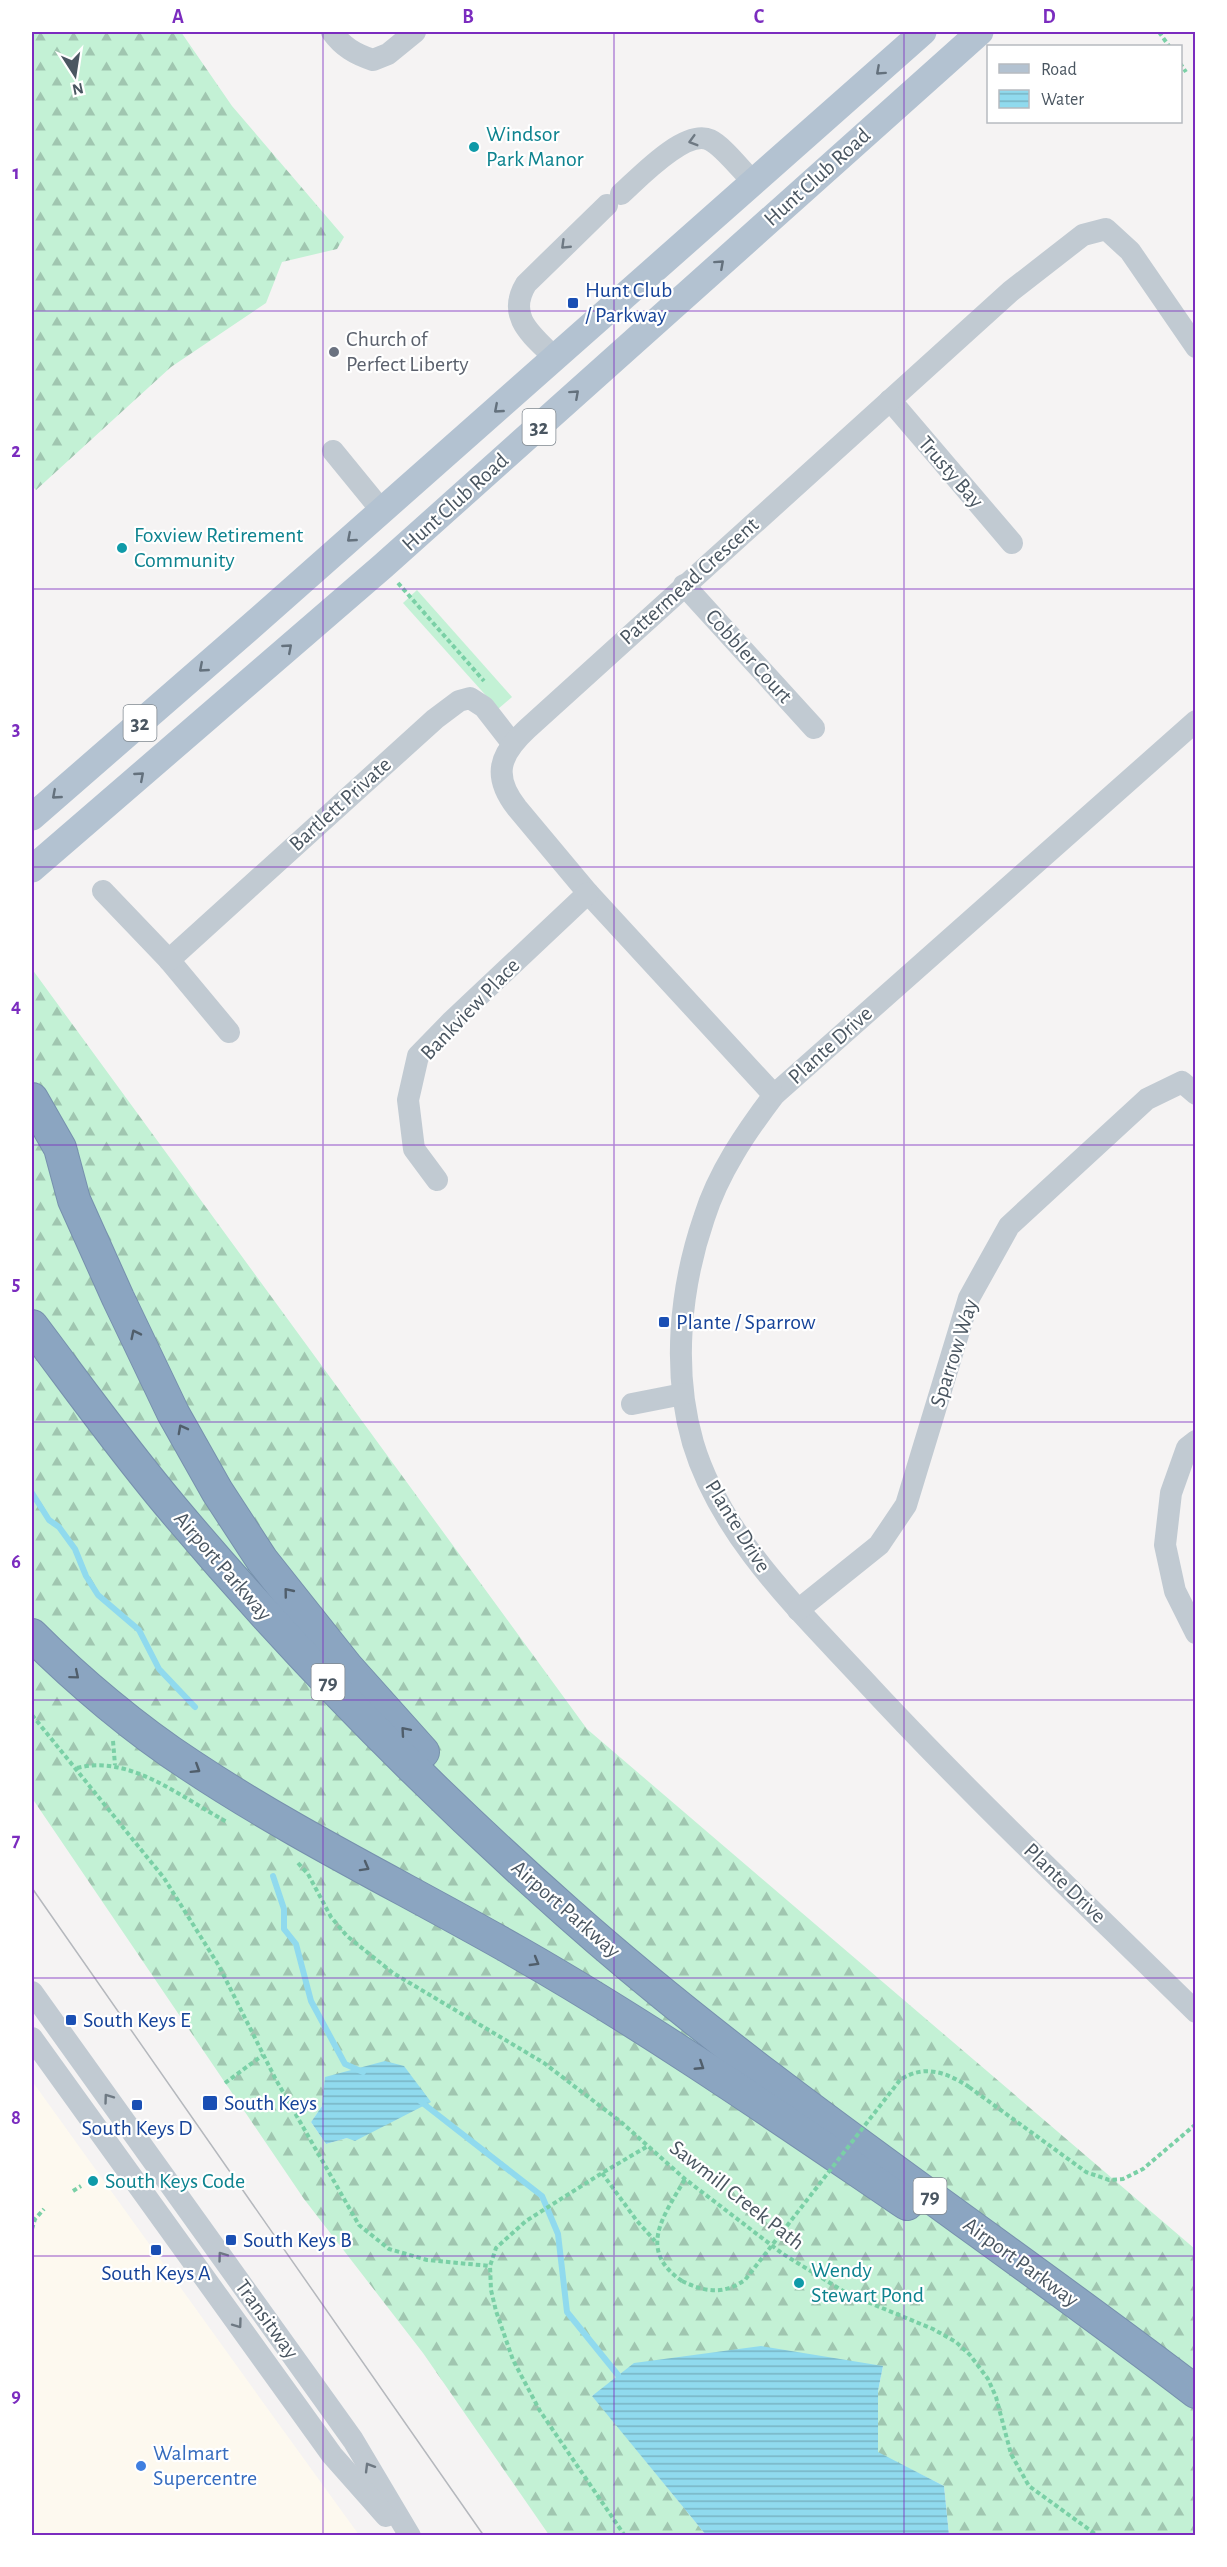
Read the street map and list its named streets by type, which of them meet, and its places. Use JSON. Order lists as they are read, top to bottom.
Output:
{
  "streets": {
    "highway": ["Airport Parkway", "79"],
    "main road": ["Hunt Club Road", "32"],
    "street": [
      "Trusty Bay",
      "Pattermead Crescent",
      "Cobbler Court",
      "Bartlett Private",
      "Bankview Place",
      "Plante Drive",
      "Sparrow Way",
      "Transitway"
    ],
    "path": ["Sawmill Creek Path"]
  },
  "crossings": [
    ["Trusty Bay", "Pattermead Crescent"],
    ["Pattermead Crescent", "Cobbler Court"],
    ["Pattermead Crescent", "Bartlett Private"],
    ["Pattermead Crescent", "Bankview Place"],
    ["Pattermead Crescent", "Plante Drive"],
    ["Plante Drive", "Sparrow Way"]
  ],
  "places": {
    "other": [
      "Windsor Park Manor",
      "Church of Perfect Liberty",
      "Foxview Retirement Community",
      "South Keys Code",
      "Wendy Stewart Pond",
      "Walmart Supercentre"
    ],
    "transit": [
      "Hunt Club / Parkway",
      "Plante / Sparrow",
      "South Keys E",
      "South Keys",
      "South Keys D",
      "South Keys B",
      "South Keys A"
    ]
  },
  "legend": ["Road", "Water"],
  "north": "bottom",
  "grid": {
    "columns": [
      "A",
      "B",
      "C",
      "D"
    ],
    "rows": [
      "1",
      "2",
      "3",
      "4",
      "5",
      "6",
      "7",
      "8",
      "9"
    ]
  }
}
